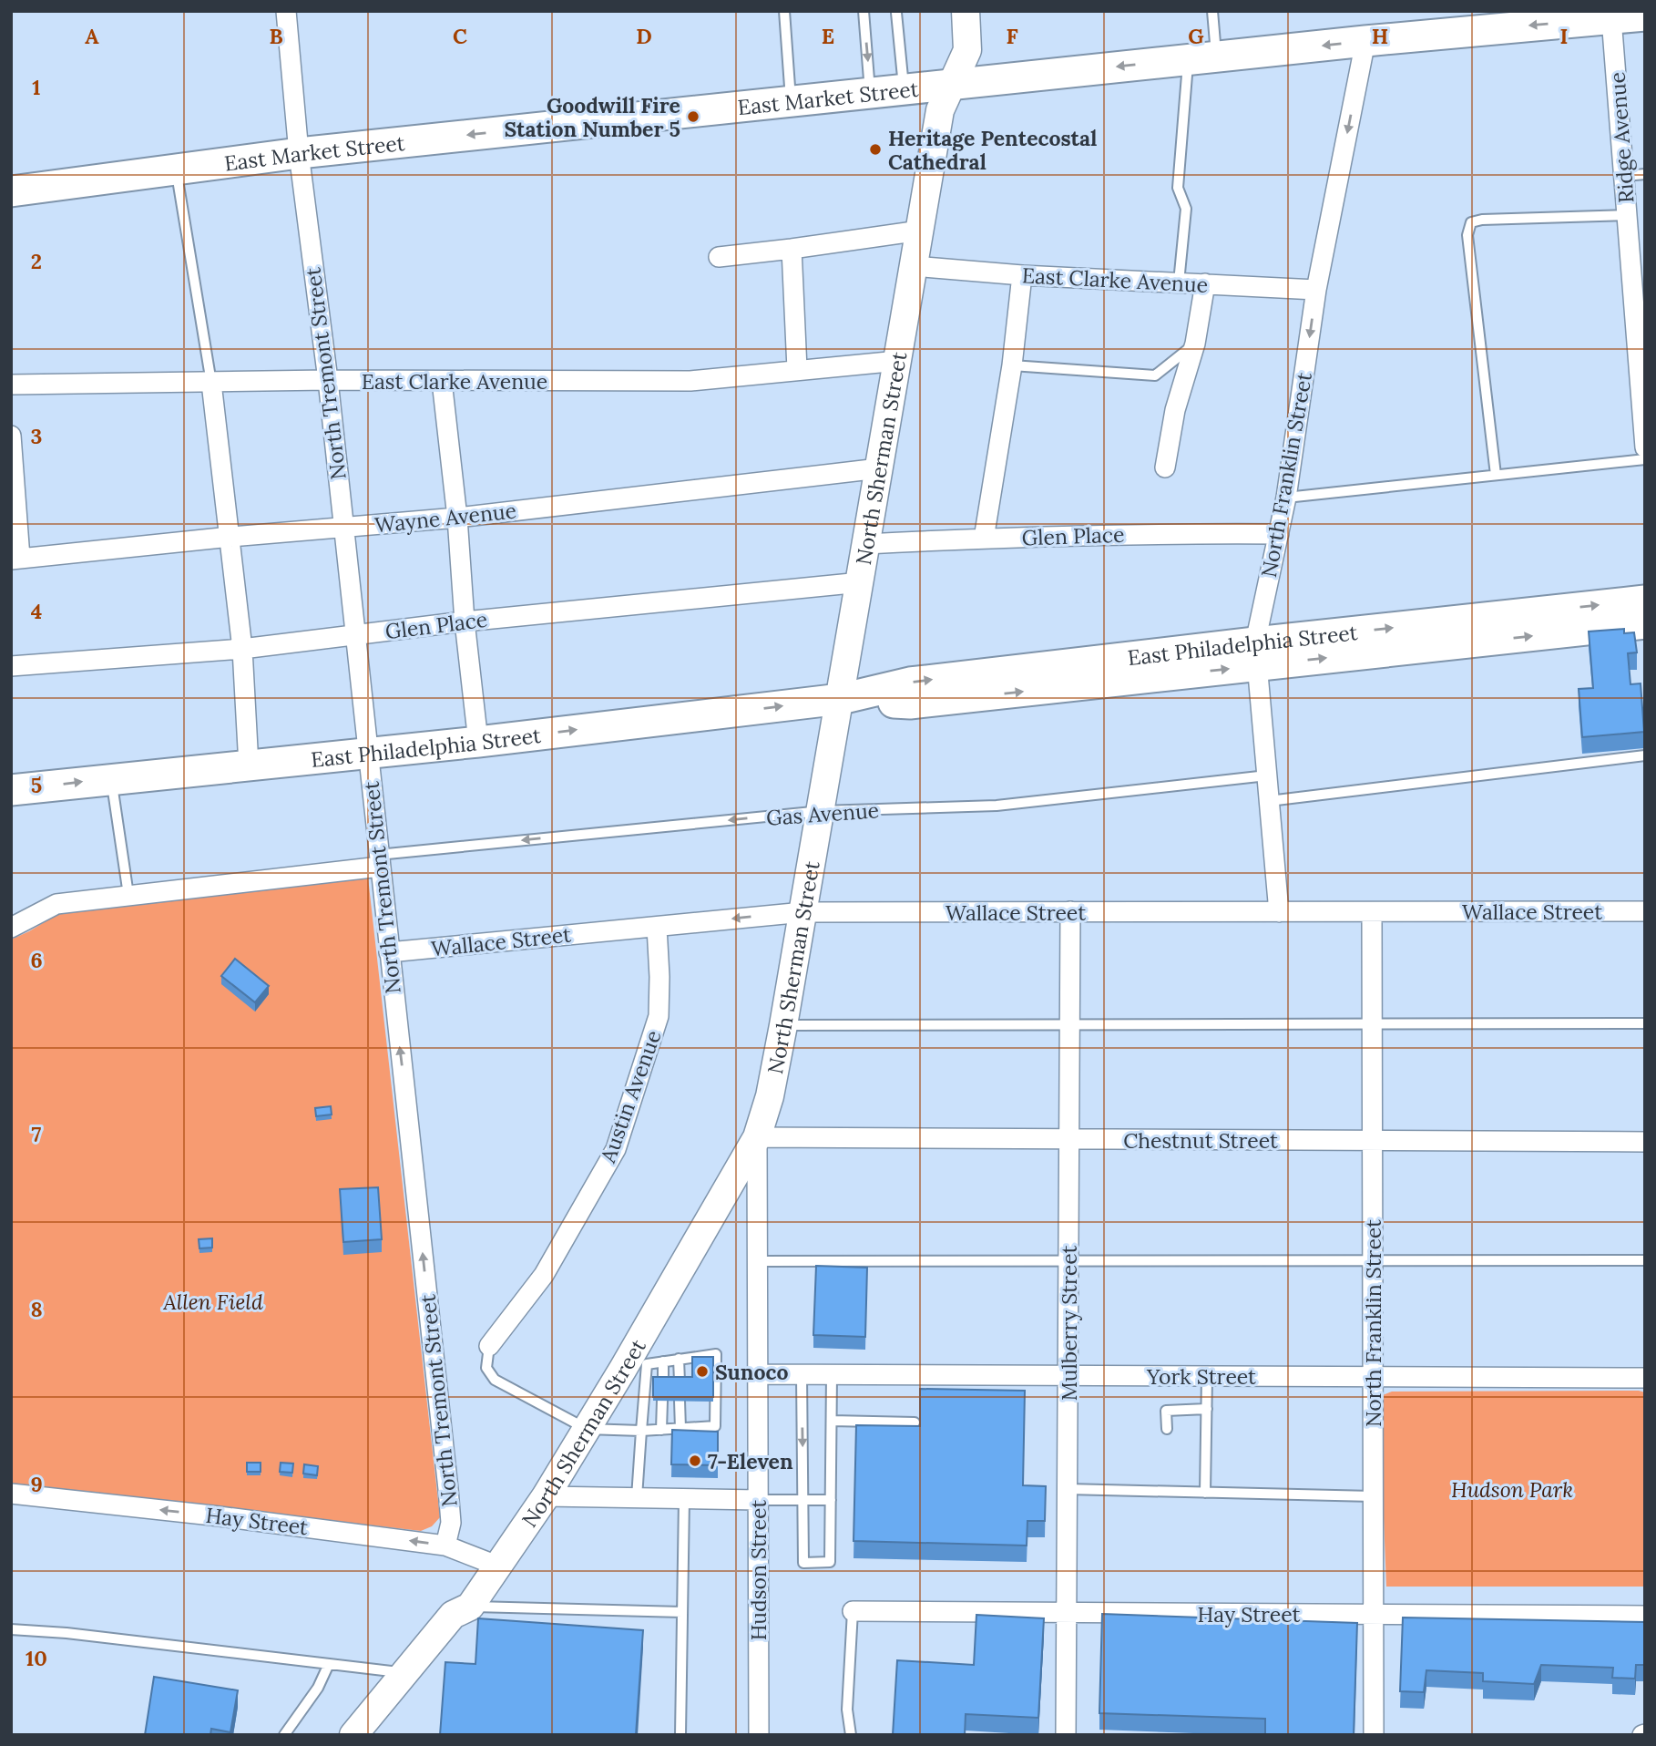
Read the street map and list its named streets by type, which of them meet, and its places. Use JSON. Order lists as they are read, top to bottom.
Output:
{
  "streets": {
    "main road": ["East Market Street", "North Sherman Street", "East Philadelphia Street"],
    "street": [
      "Ridge Avenue",
      "East Clarke Avenue",
      "North Tremont Street",
      "North Franklin Street",
      "Wayne Avenue",
      "Glen Place",
      "Gas Avenue",
      "Wallace Street",
      "Austin Avenue",
      "Chestnut Street",
      "Mulberry Street",
      "York Street",
      "Hay Street",
      "Hudson Street"
    ]
  },
  "crossings": [
    ["East Market Street", "Ridge Avenue"],
    ["East Market Street", "North Tremont Street"],
    ["East Market Street", "North Sherman Street"],
    ["East Market Street", "North Franklin Street"],
    ["East Clarke Avenue", "North Tremont Street"],
    ["East Clarke Avenue", "North Sherman Street"],
    ["East Clarke Avenue", "North Franklin Street"],
    ["North Tremont Street", "Wayne Avenue"],
    ["North Tremont Street", "Glen Place"],
    ["North Tremont Street", "East Philadelphia Street"],
    ["North Tremont Street", "Gas Avenue"],
    ["North Tremont Street", "Wallace Street"],
    ["North Tremont Street", "Hay Street"],
    ["North Sherman Street", "Wayne Avenue"],
    ["North Sherman Street", "Glen Place"],
    ["North Sherman Street", "East Philadelphia Street"],
    ["North Sherman Street", "Gas Avenue"],
    ["North Sherman Street", "Wallace Street"],
    ["North Sherman Street", "Chestnut Street"],
    ["North Sherman Street", "Hay Street"],
    ["North Sherman Street", "Hudson Street"],
    ["North Franklin Street", "Glen Place"],
    ["North Franklin Street", "East Philadelphia Street"],
    ["North Franklin Street", "Gas Avenue"],
    ["North Franklin Street", "Wallace Street"],
    ["North Franklin Street", "Chestnut Street"],
    ["North Franklin Street", "York Street"],
    ["North Franklin Street", "Hay Street"],
    ["Wallace Street", "Austin Avenue"],
    ["Wallace Street", "Mulberry Street"],
    ["Chestnut Street", "Mulberry Street"],
    ["Chestnut Street", "Hudson Street"],
    ["Mulberry Street", "York Street"],
    ["Mulberry Street", "Hay Street"],
    ["York Street", "Hudson Street"]
  ],
  "one_way": [
    "East Market Street",
    "North Tremont Street",
    "East Philadelphia Street",
    "Gas Avenue"
  ],
  "parks": ["Allen Field", "Hudson Park"],
  "places": [
    "Goodwill Fire Station Number 5",
    "Heritage Pentecostal Cathedral",
    "Sunoco",
    "7-Eleven"
  ],
  "grid": {
    "columns": [
      "A",
      "B",
      "C",
      "D",
      "E",
      "F",
      "G",
      "H",
      "I"
    ],
    "rows": [
      "1",
      "2",
      "3",
      "4",
      "5",
      "6",
      "7",
      "8",
      "9",
      "10"
    ]
  }
}
